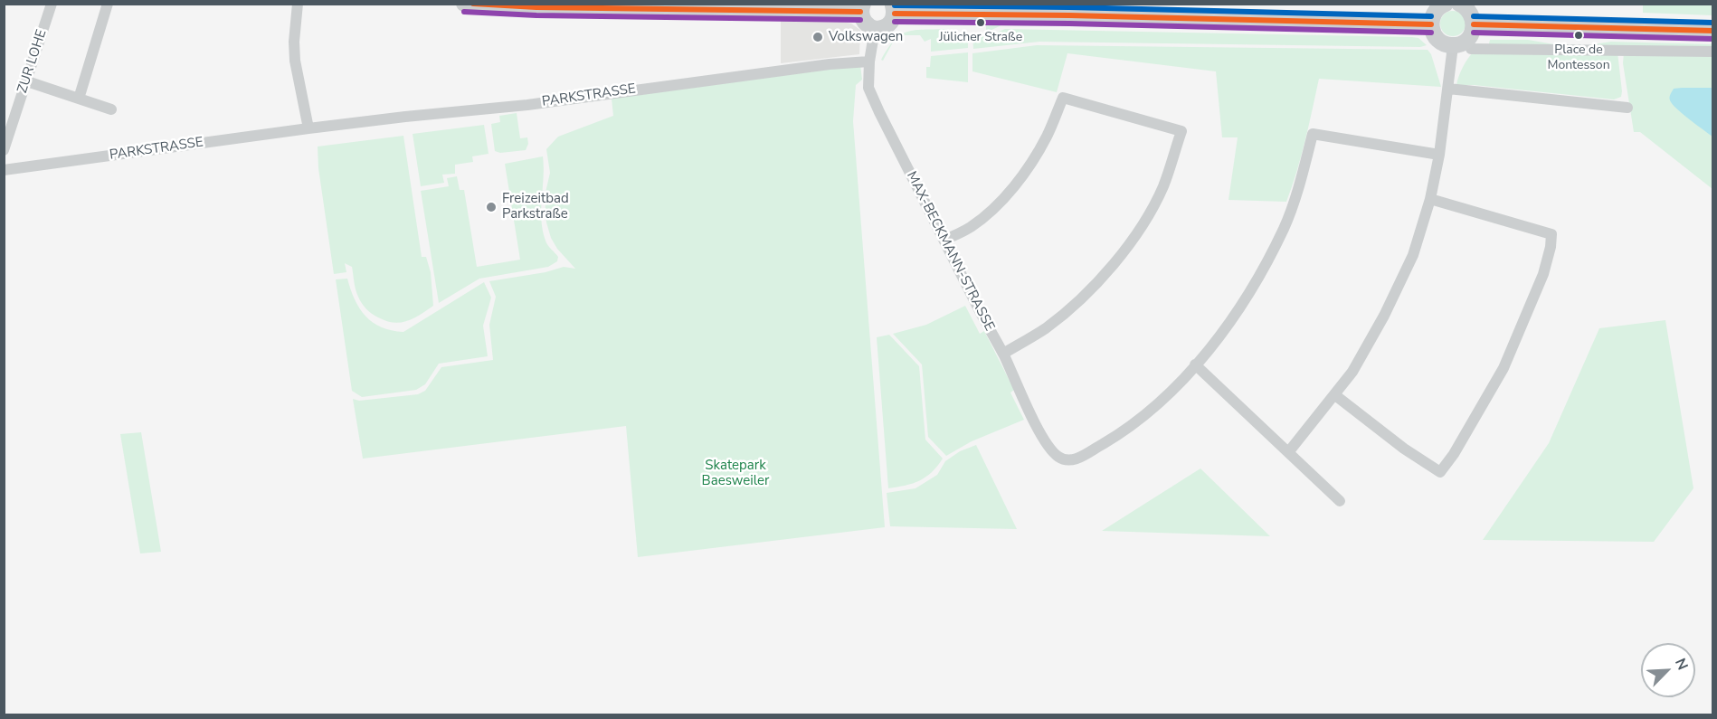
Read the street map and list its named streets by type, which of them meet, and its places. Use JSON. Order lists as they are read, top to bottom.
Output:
{
  "streets": {
    "street": ["ZUR LOHE", "PARKSTRASSE", "MAX-BECKMANN-STRASSE"]
  },
  "crossings": [
    ["PARKSTRASSE", "MAX-BECKMANN-STRASSE"]
  ],
  "parks": ["Skatepark Baesweiler"],
  "places": [
    "Jülicher Straße",
    "Place de Montesson",
    "Volkswagen",
    "Freizeitbad Parkstraße"
  ],
  "north": "top right"
}
